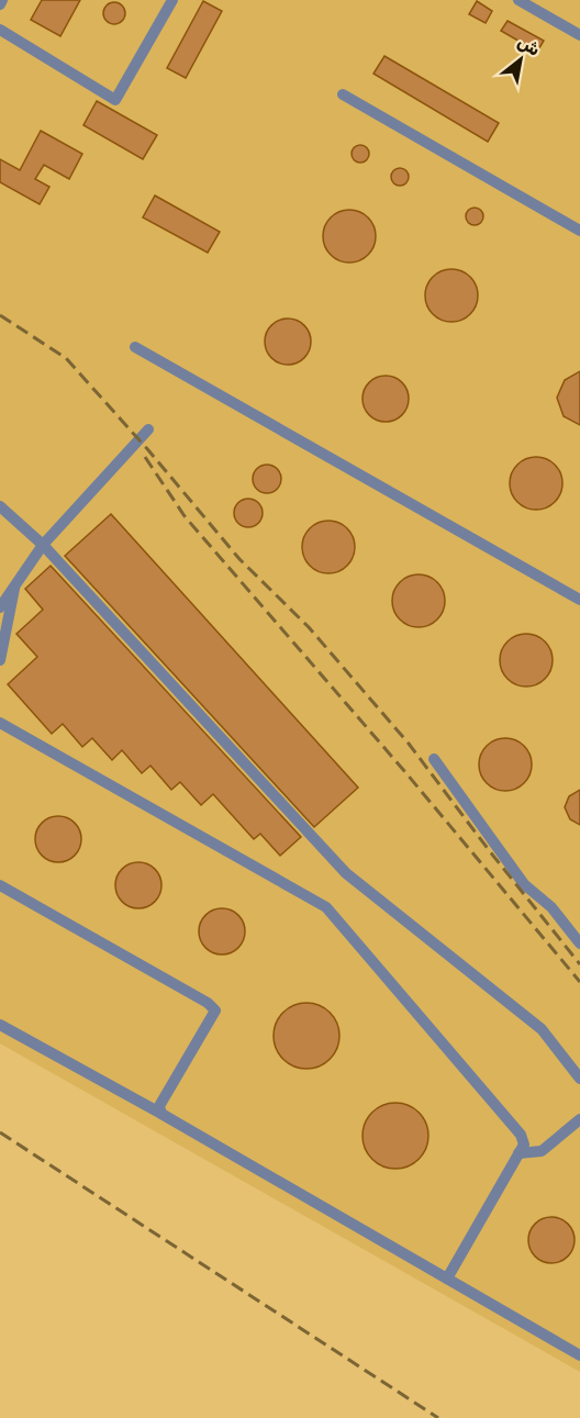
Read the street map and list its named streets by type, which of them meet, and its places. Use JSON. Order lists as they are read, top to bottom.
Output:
{
  "north": "top right"
}
